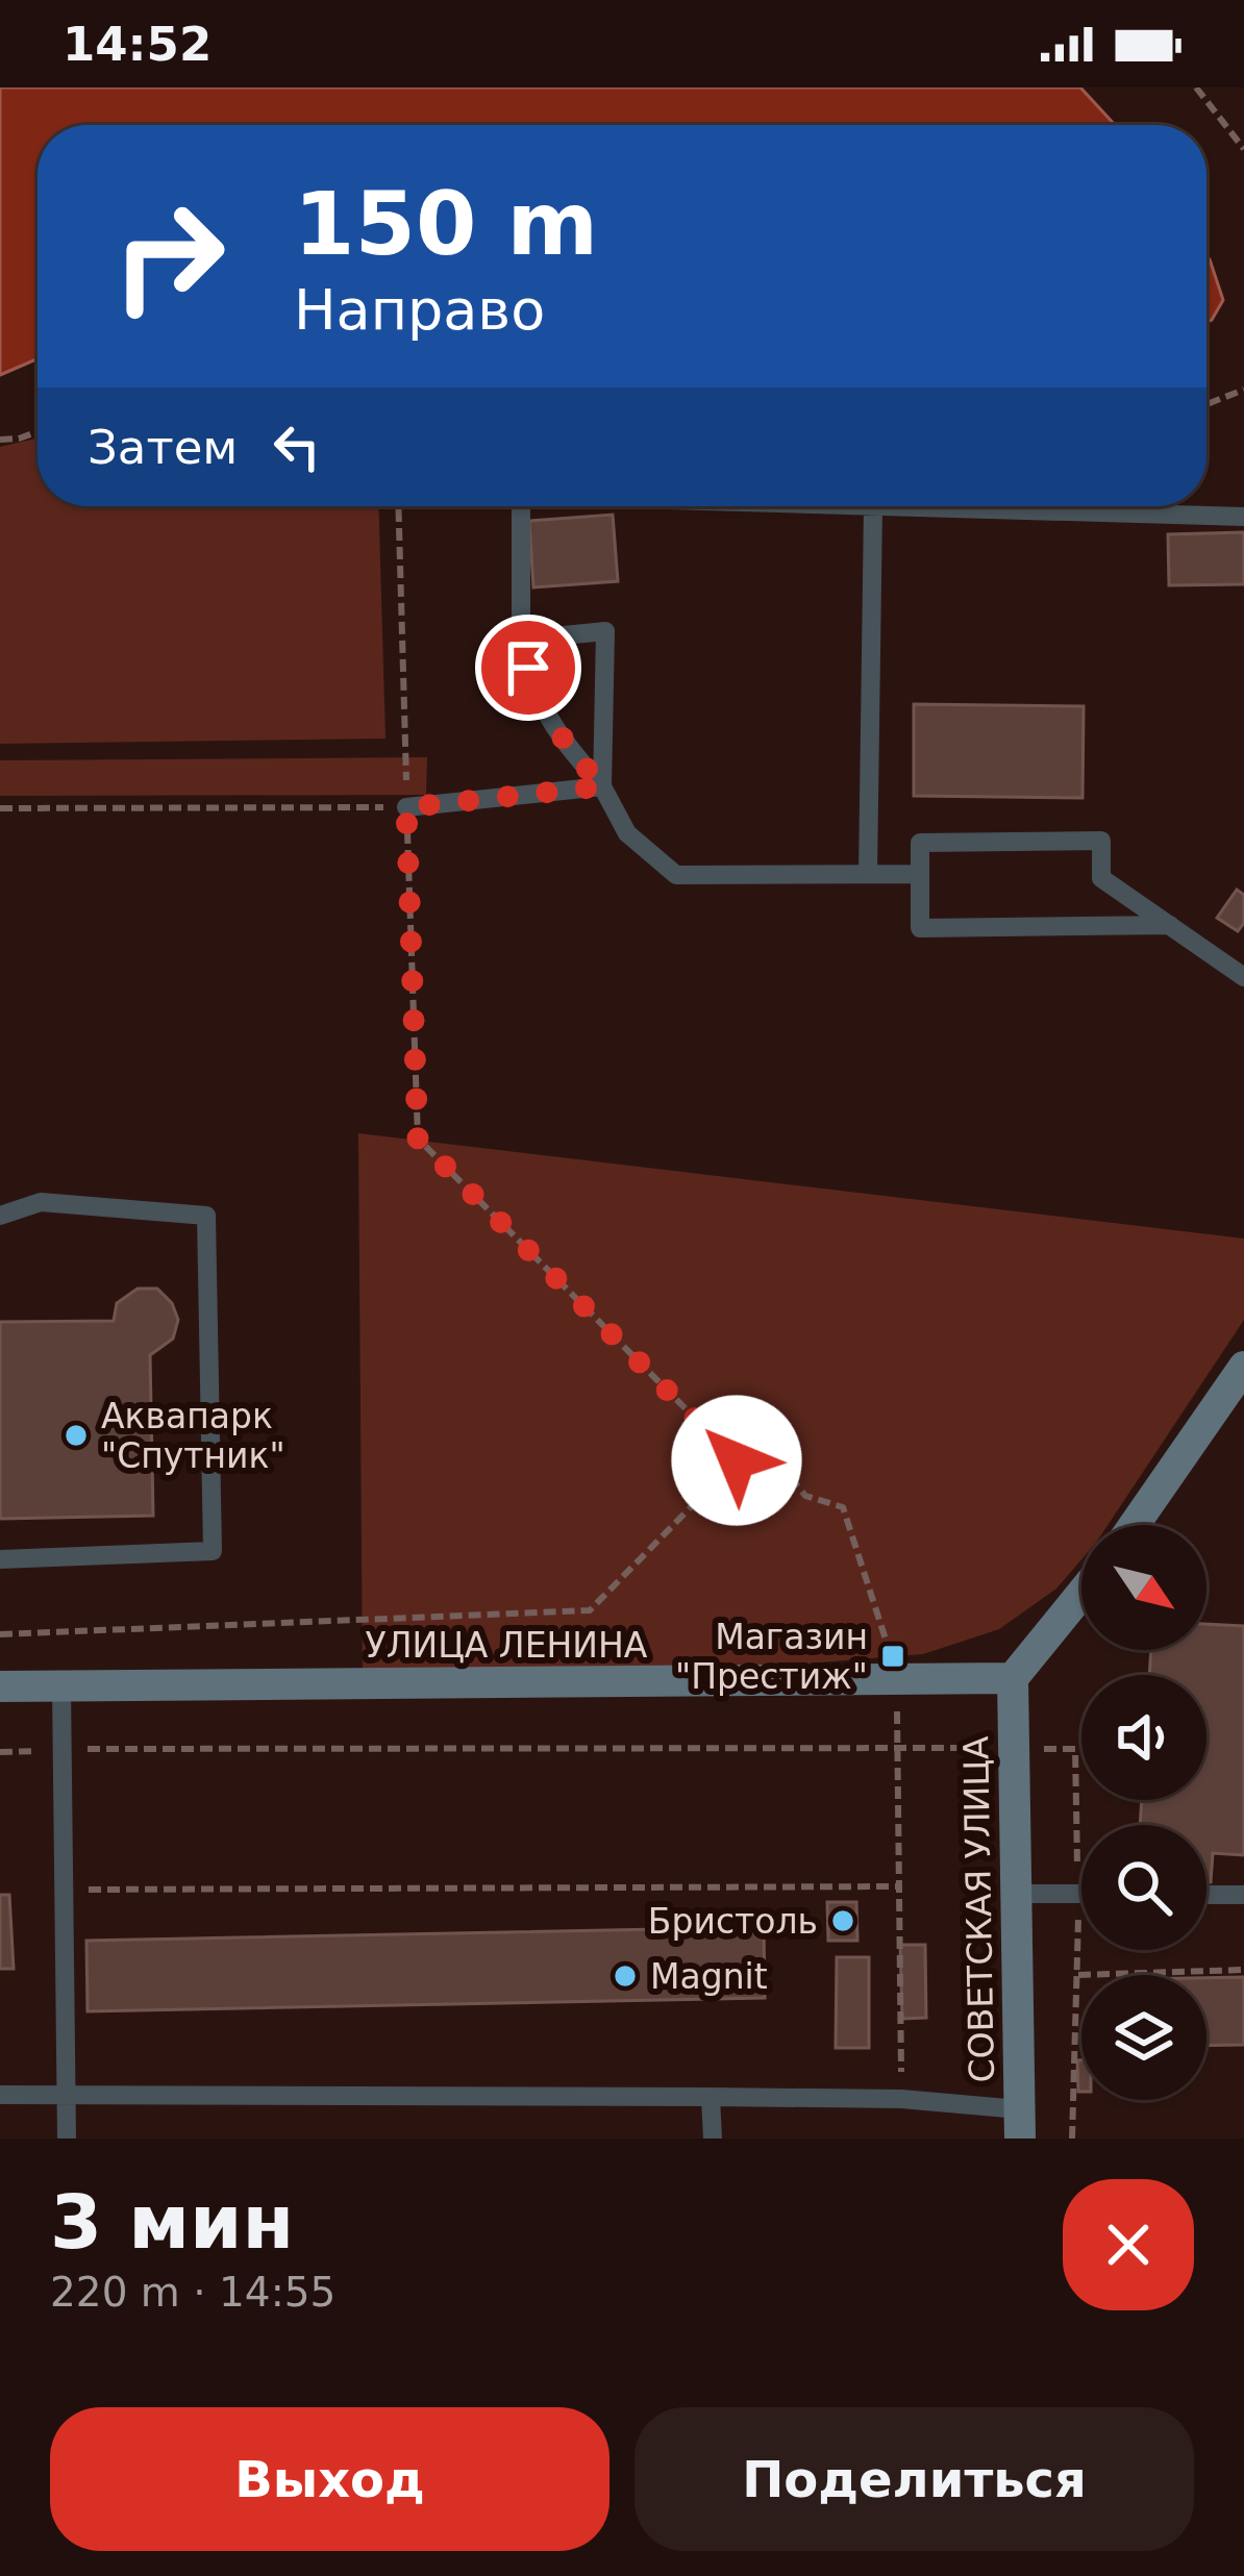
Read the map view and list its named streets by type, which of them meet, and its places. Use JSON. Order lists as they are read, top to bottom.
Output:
{
  "streets": {
    "street": ["УЛИЦА ЛЕНИНА", "СОВЕТСКАЯ УЛИЦА"]
  },
  "crossings": [
    ["УЛИЦА ЛЕНИНА", "СОВЕТСКАЯ УЛИЦА"]
  ],
  "places": {
    "other": ["Аквапарк \"Спутник\"", "Бристоль", "Magnit"],
    "transit": ["Магазин \"Престиж\""]
  },
  "north": "bottom right",
  "page": {
    "status": "14:52",
    "turn": ["150 m", "Направо"],
    "then": "Затем",
    "heading": ["3 мин", "220 m · 14:55"],
    "buttons": ["Выход", "Поделиться"]
  }
}
